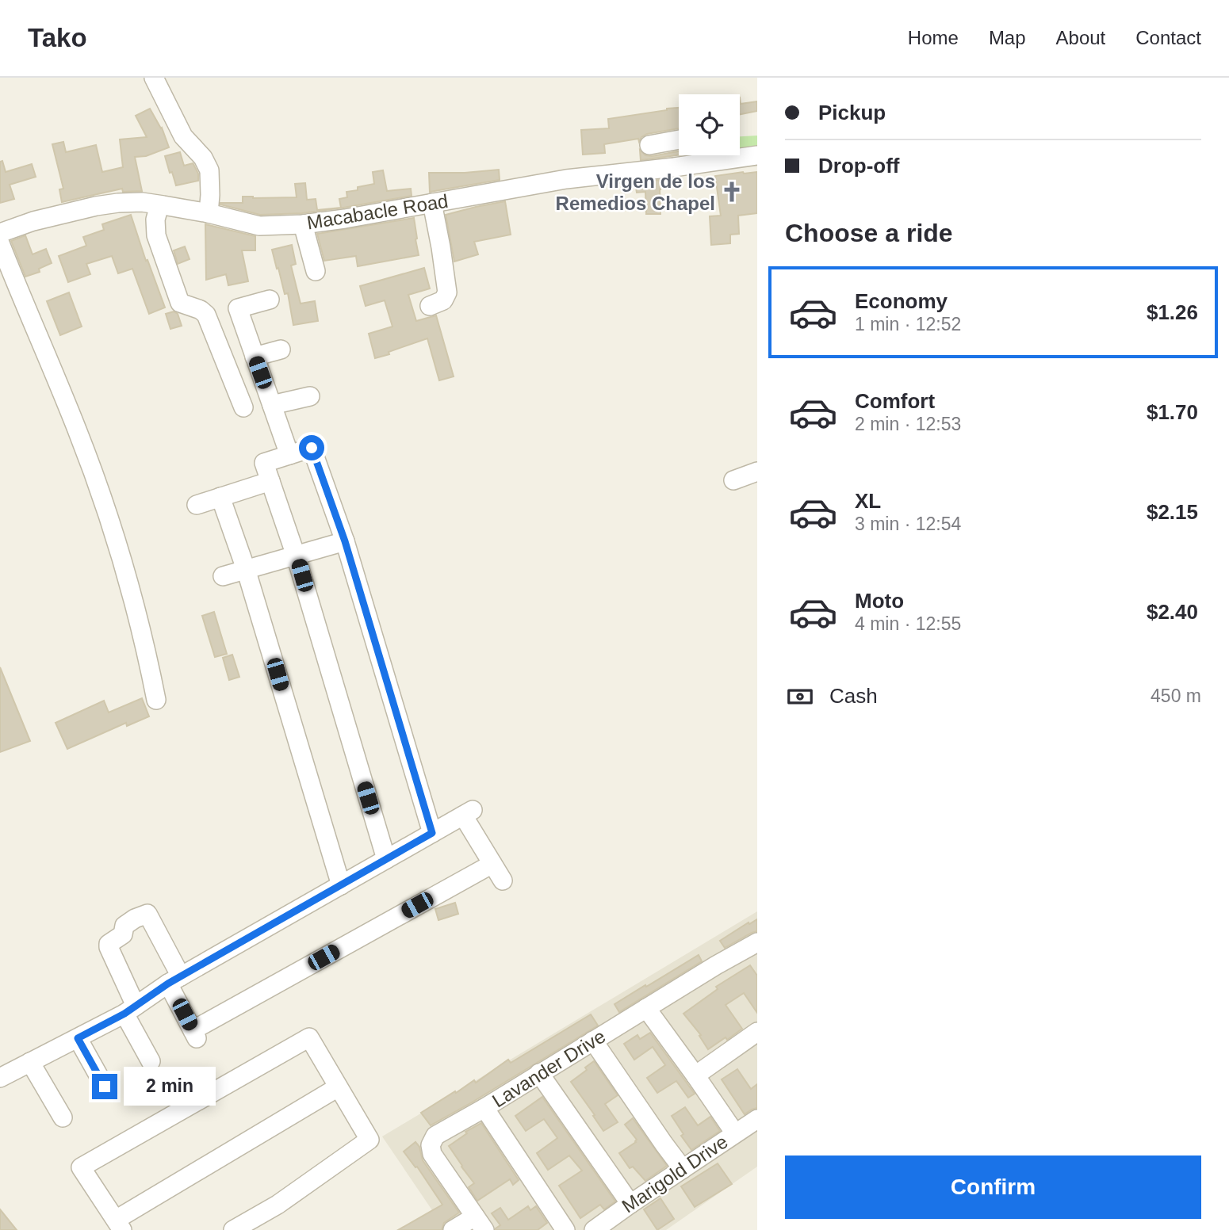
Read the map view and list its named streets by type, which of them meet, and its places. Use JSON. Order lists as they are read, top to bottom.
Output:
{
  "streets": {
    "street": ["Macabacle Road", "Lavander Drive", "Marigold Drive"]
  },
  "places": {
    "church": ["Virgen de los Remedios Chapel"]
  },
  "page": {
    "header": "Tako",
    "nav": [
      "Home",
      "Map",
      "About",
      "Contact"
    ],
    "banner": ["Pickup", "Drop-off"],
    "heading": "Choose a ride",
    "list": [
      {
        "name": "Economy",
        "note": "1 min · 12:52",
        "value": "$1.26"
      },
      {
        "name": "Comfort",
        "note": "2 min · 12:53",
        "value": "$1.70"
      },
      {
        "name": "XL",
        "note": "3 min · 12:54",
        "value": "$2.15"
      },
      {
        "name": "Moto",
        "note": "4 min · 12:55",
        "value": "$2.40"
      }
    ],
    "pay": ["Cash", "450 m"],
    "bubble": "2 min",
    "buttons": "Confirm"
  }
}
